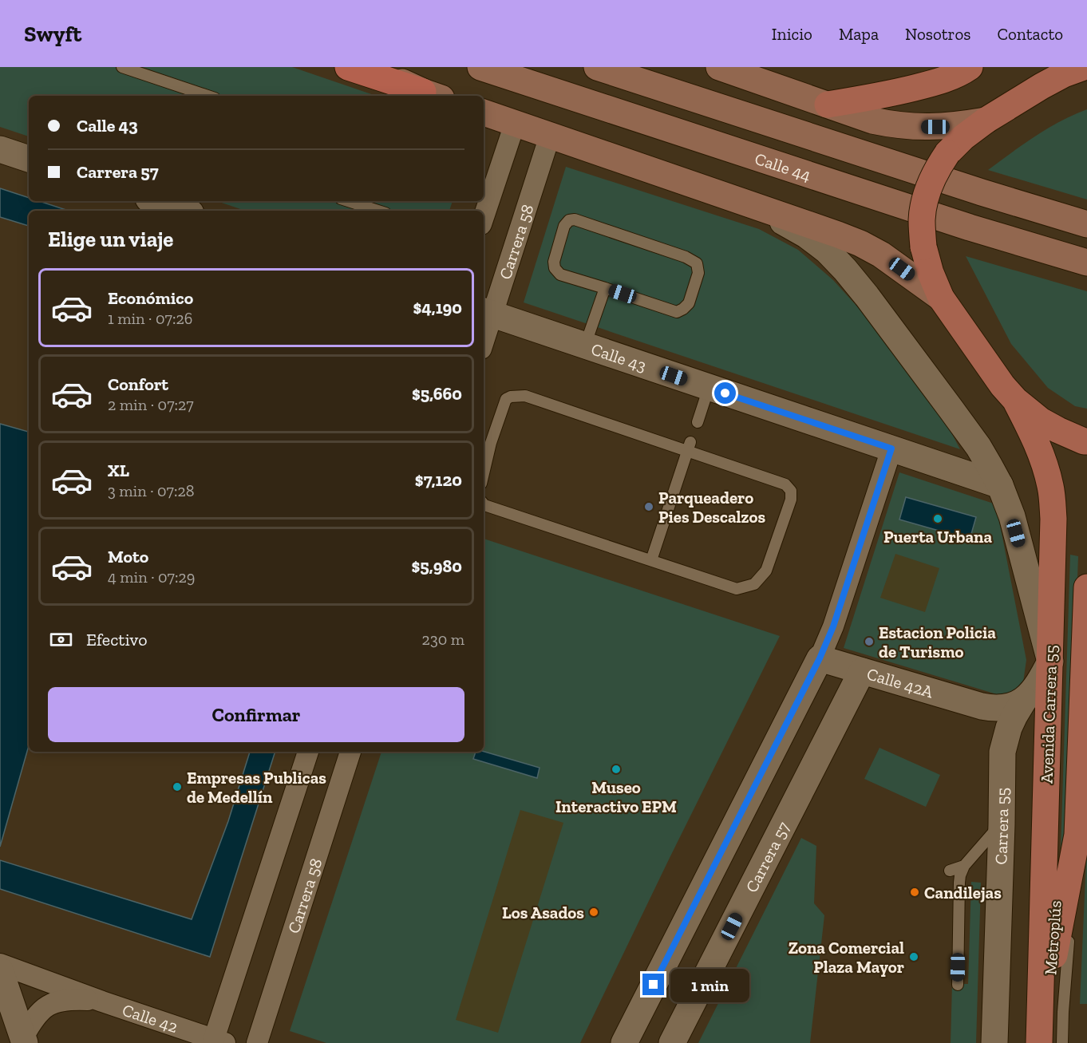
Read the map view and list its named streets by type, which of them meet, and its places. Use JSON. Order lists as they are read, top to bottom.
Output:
{
  "streets": {
    "main road": ["Calle 44", "Avenida Carrera 55"],
    "street": [
      "Carrera 58",
      "Calle 43",
      "Calle 42A",
      "Carrera 55",
      "Carrera 57",
      "Calle 42"
    ]
  },
  "crossings": [
    ["Carrera 58", "Calle 43"],
    ["Calle 42A", "Avenida Carrera 55"],
    ["Calle 42A", "Carrera 55"],
    ["Calle 42A", "Carrera 57"]
  ],
  "places": [
    "Parqueadero Pies Descalzos",
    "Puerta Urbana",
    "Estacion Policia de Turismo",
    "Museo Interactivo EPM",
    "Empresas Publicas de Medellín",
    "Candilejas",
    "Los Asados",
    "Zona Comercial Plaza Mayor"
  ],
  "page": {
    "header": "Swyft",
    "nav": [
      "Inicio",
      "Mapa",
      "Nosotros",
      "Contacto"
    ],
    "banner": ["Calle 43", "Carrera 57"],
    "heading": "Elige un viaje",
    "list": [
      {
        "name": "Económico",
        "note": "1 min · 07:26",
        "value": "$4,190"
      },
      {
        "name": "Confort",
        "note": "2 min · 07:27",
        "value": "$5,660"
      },
      {
        "name": "XL",
        "note": "3 min · 07:28",
        "value": "$7,120"
      },
      {
        "name": "Moto",
        "note": "4 min · 07:29",
        "value": "$5,980"
      }
    ],
    "pay": ["Efectivo", "230 m"],
    "buttons": "Confirmar",
    "bubble": "1 min"
  }
}
